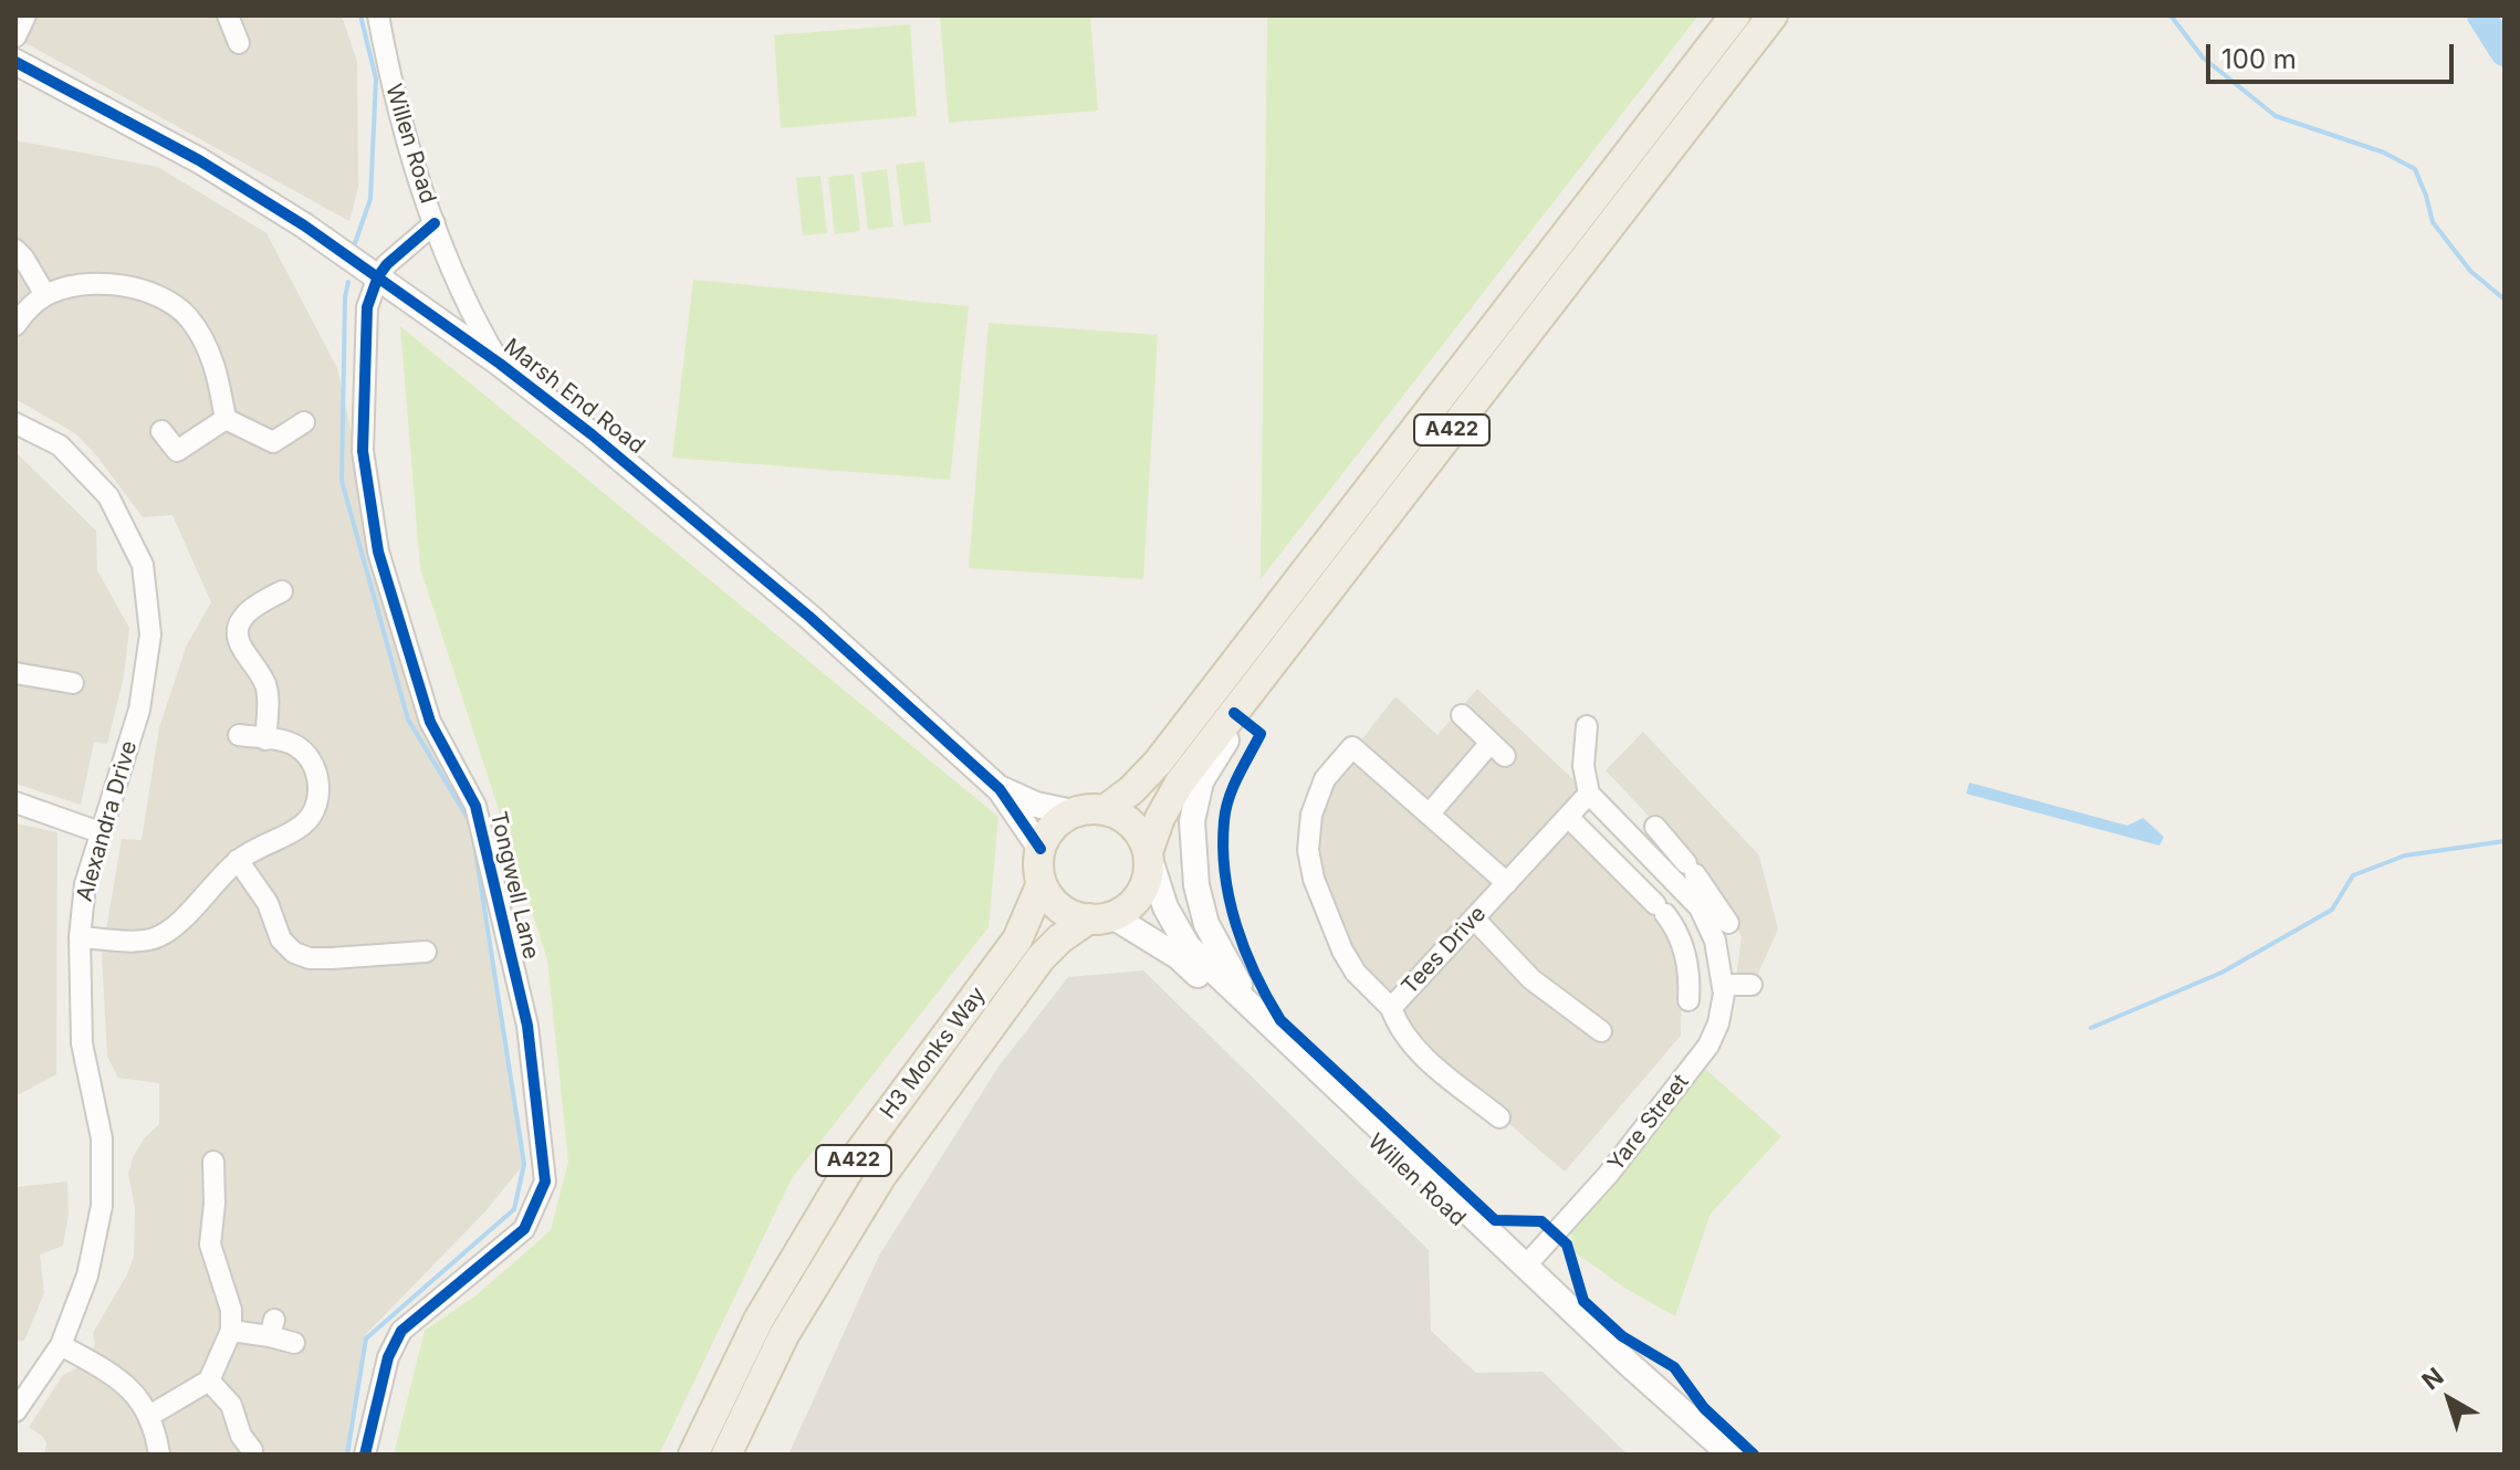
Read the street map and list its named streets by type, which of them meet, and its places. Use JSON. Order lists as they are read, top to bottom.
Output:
{
  "streets": {
    "main road": ["A422", "H3 Monks Way"],
    "street": [
      "Willen Road",
      "Marsh End Road",
      "Alexandra Drive",
      "Tongwell Lane",
      "Tees Drive",
      "Yare Street"
    ]
  },
  "crossings": [
    ["Willen Road", "Marsh End Road"],
    ["Willen Road", "A422"],
    ["Willen Road", "H3 Monks Way"],
    ["Willen Road", "Yare Street"],
    ["Marsh End Road", "A422"],
    ["Marsh End Road", "Tongwell Lane"],
    ["Marsh End Road", "H3 Monks Way"],
    ["A422", "H3 Monks Way"],
    ["Tees Drive", "Yare Street"]
  ],
  "scale_bar": "100 m",
  "north": "top left"
}
